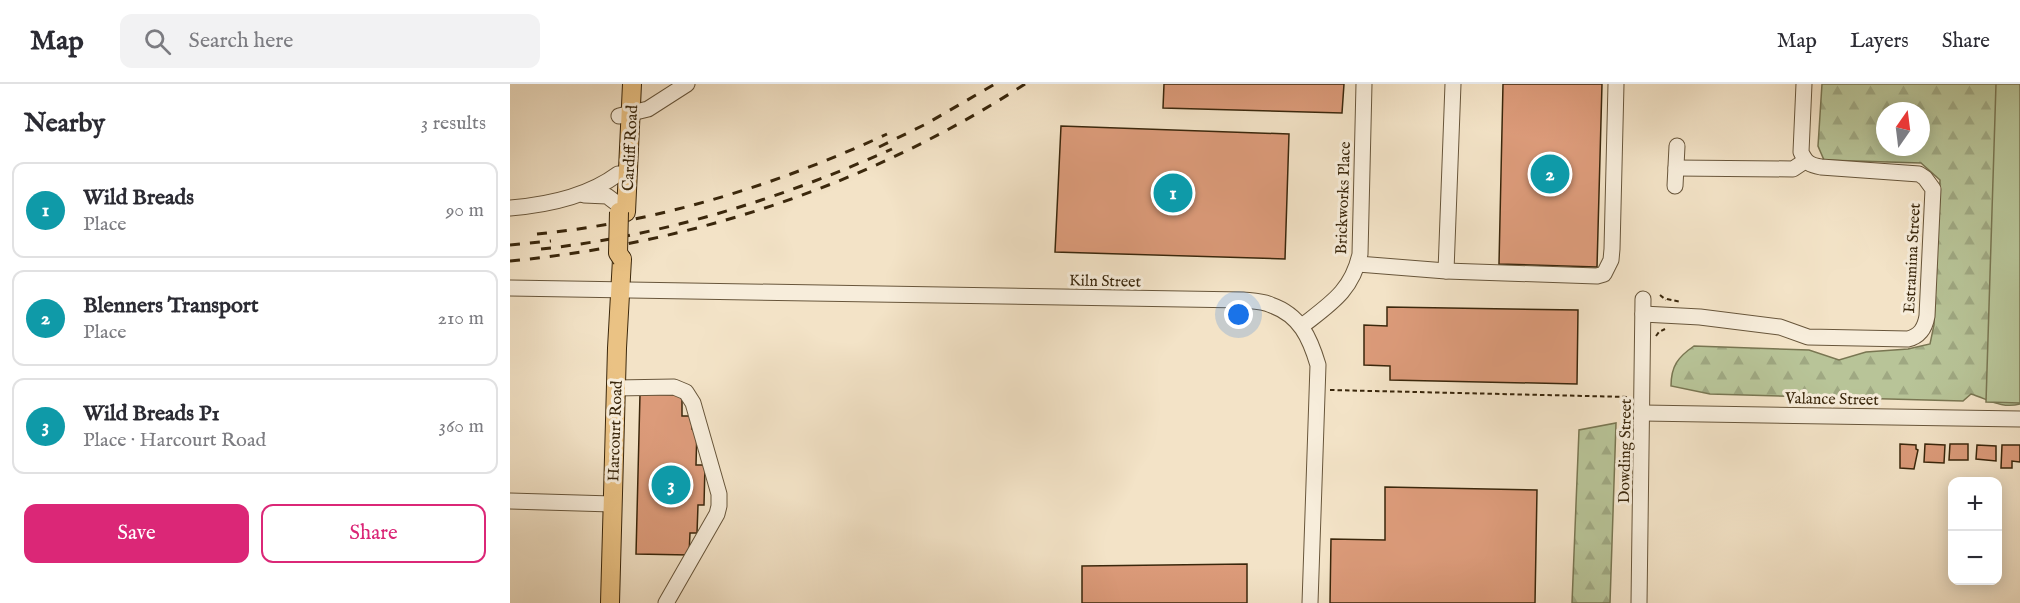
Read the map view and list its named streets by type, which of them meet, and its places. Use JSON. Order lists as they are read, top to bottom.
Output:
{
  "streets": {
    "main road": ["Cardiff Road", "Harcourt Road"],
    "street": [
      "Brickworks Place",
      "Estramina Street",
      "Kiln Street",
      "Valance Street",
      "Dowding Street"
    ]
  },
  "crossings": [
    ["Cardiff Road", "Harcourt Road"],
    ["Brickworks Place", "Kiln Street"],
    ["Estramina Street", "Dowding Street"],
    ["Kiln Street", "Harcourt Road"],
    ["Valance Street", "Dowding Street"]
  ],
  "north": "top",
  "page": {
    "header": "Map",
    "search": "Search here",
    "nav": ["Map", "Layers", "Share"],
    "heading": ["Nearby", "3 results"],
    "pins": ["2", "1", "3"],
    "list": [
      {
        "mark": "1",
        "name": "Wild Breads",
        "note": "Place",
        "value": "90 m"
      },
      {
        "mark": "2",
        "name": "Blenners Transport",
        "note": "Place",
        "value": "210 m"
      },
      {
        "mark": "3",
        "name": "Wild Breads P1",
        "note": "Place · Harcourt Road",
        "value": "360 m"
      }
    ],
    "map_buttons": ["+", "−"],
    "buttons": ["Save", "Share"]
  }
}
